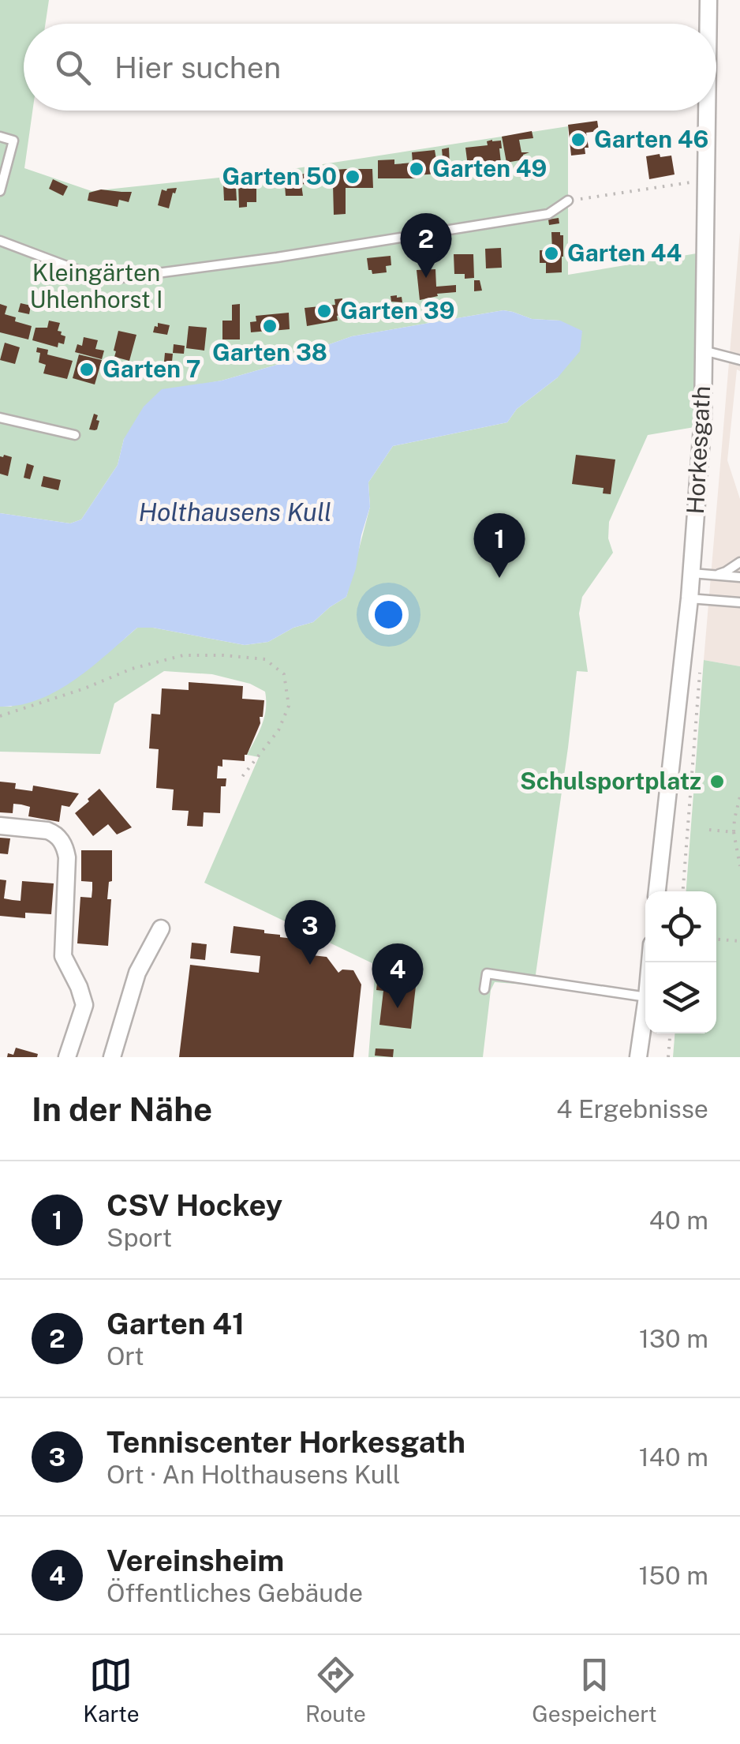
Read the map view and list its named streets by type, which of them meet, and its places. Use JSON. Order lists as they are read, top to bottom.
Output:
{
  "streets": {
    "street": ["Horkesgath"]
  },
  "water": ["Holthausens Kull"],
  "parks": ["Kleingärten Uhlenhorst I"],
  "places": [
    "Garten 46",
    "Garten 49",
    "Garten 50",
    "Garten 44",
    "Garten 39",
    "Garten 38",
    "Garten 7",
    "Schulsportplatz"
  ],
  "page": {
    "search": "Hier suchen",
    "pins": [
      "2",
      "1",
      "3",
      "4"
    ],
    "heading": ["In der Nähe", "4 Ergebnisse"],
    "list": [
      {
        "mark": "1",
        "name": "CSV Hockey",
        "note": "Sport",
        "value": "40 m"
      },
      {
        "mark": "2",
        "name": "Garten 41",
        "note": "Ort",
        "value": "130 m"
      },
      {
        "mark": "3",
        "name": "Tenniscenter Horkesgath",
        "note": "Ort · An Holthausens Kull",
        "value": "140 m"
      },
      {
        "mark": "4",
        "name": "Vereinsheim",
        "note": "Öffentliches Gebäude",
        "value": "150 m"
      }
    ],
    "nav": ["Karte", "Route", "Gespeichert"]
  }
}
